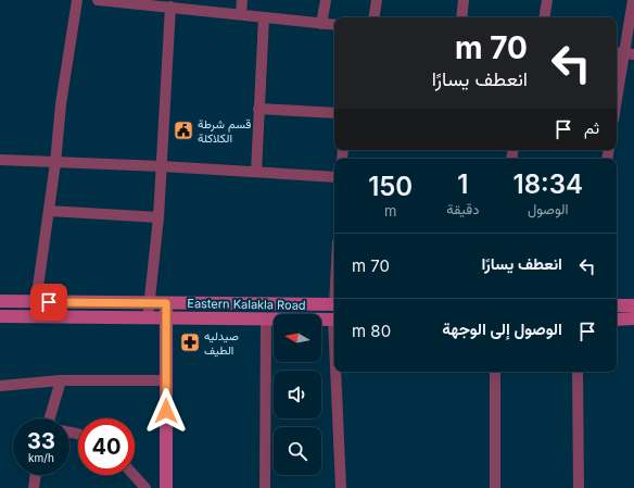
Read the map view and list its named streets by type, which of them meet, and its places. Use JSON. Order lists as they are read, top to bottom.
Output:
{
  "streets": {
    "street": ["Eastern Kalakla Road"]
  },
  "places": {
    "public building": ["قسم شرطة الكلاكلة"],
    "pharmacy": ["صيدليه الطيف"]
  },
  "north": "left",
  "page": {
    "turn": ["70 m", "انعطف يسارًا"],
    "then": "ثم",
    "eta": [
      "18:34",
      "الوصول",
      "1",
      "دقيقة",
      "150",
      "m"
    ],
    "list": [
      {
        "name": "انعطف يسارًا",
        "value": "70 m"
      },
      {
        "name": "الوصول إلى الوجهة",
        "value": "80 m"
      }
    ],
    "speed": "33 km/h",
    "limit": "40"
  }
}
